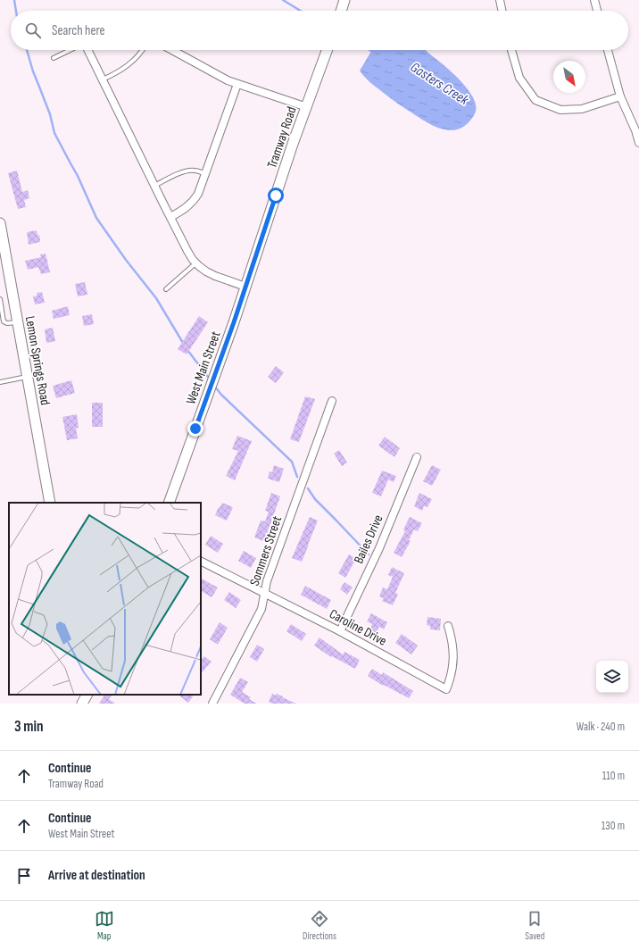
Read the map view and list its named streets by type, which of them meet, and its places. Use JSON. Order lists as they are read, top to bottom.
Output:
{
  "streets": {
    "main road": ["Tramway Road", "Lemon Springs Road", "West Main Street"],
    "street": ["Bailes Drive", "Sommers Street", "Caroline Drive"]
  },
  "crossings": [
    ["Tramway Road", "West Main Street"],
    ["Bailes Drive", "Caroline Drive"],
    ["Sommers Street", "Caroline Drive"]
  ],
  "water": ["Gasters Creek"],
  "north": "bottom right",
  "page": {
    "search": "Search here",
    "heading": ["3 min", "Walk · 240 m"],
    "list": [
      ["Continue", "Tramway Road", "110 m"],
      ["Continue", "West Main Street", "130 m"],
      "Arrive at destination"
    ],
    "nav": ["Map", "Directions", "Saved"]
  }
}
